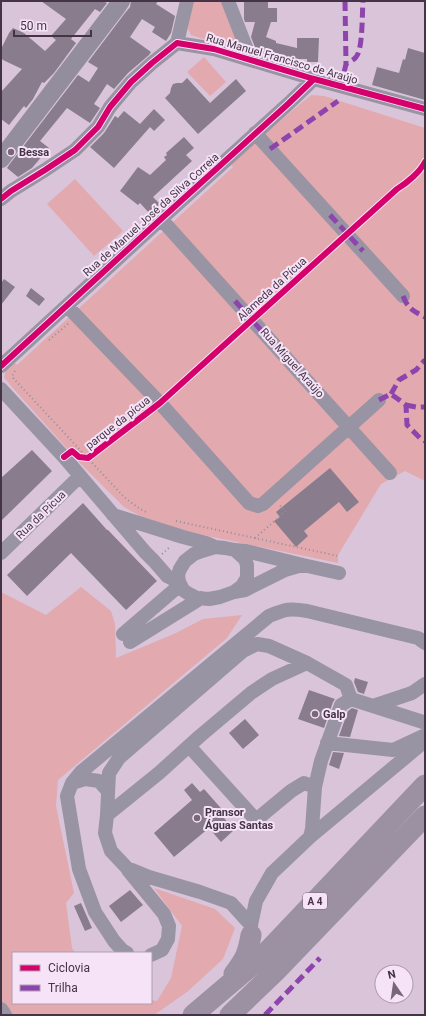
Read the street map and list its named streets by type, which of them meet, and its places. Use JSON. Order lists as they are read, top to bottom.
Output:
{
  "streets": {
    "highway": ["A 4"],
    "street": [
      "Rua Manuel Francisco de Araújo",
      "Rua de Manuel José da Silva Correia",
      "Rua Miguel Araújo",
      "Rua da Pícua"
    ],
    "path": ["parque da pícua"],
    "cycle path": ["Alameda da Pícua"]
  },
  "crossings": [
    ["Rua Manuel Francisco de Araújo", "Rua de Manuel José da Silva Correia"],
    ["Rua de Manuel José da Silva Correia", "Rua Miguel Araújo"]
  ],
  "places": ["Bessa", "Galp", "Pransor Águas Santas"],
  "legend": ["Ciclovia", "Trilha"],
  "scale_bar": "50 m",
  "north": "top"
}
